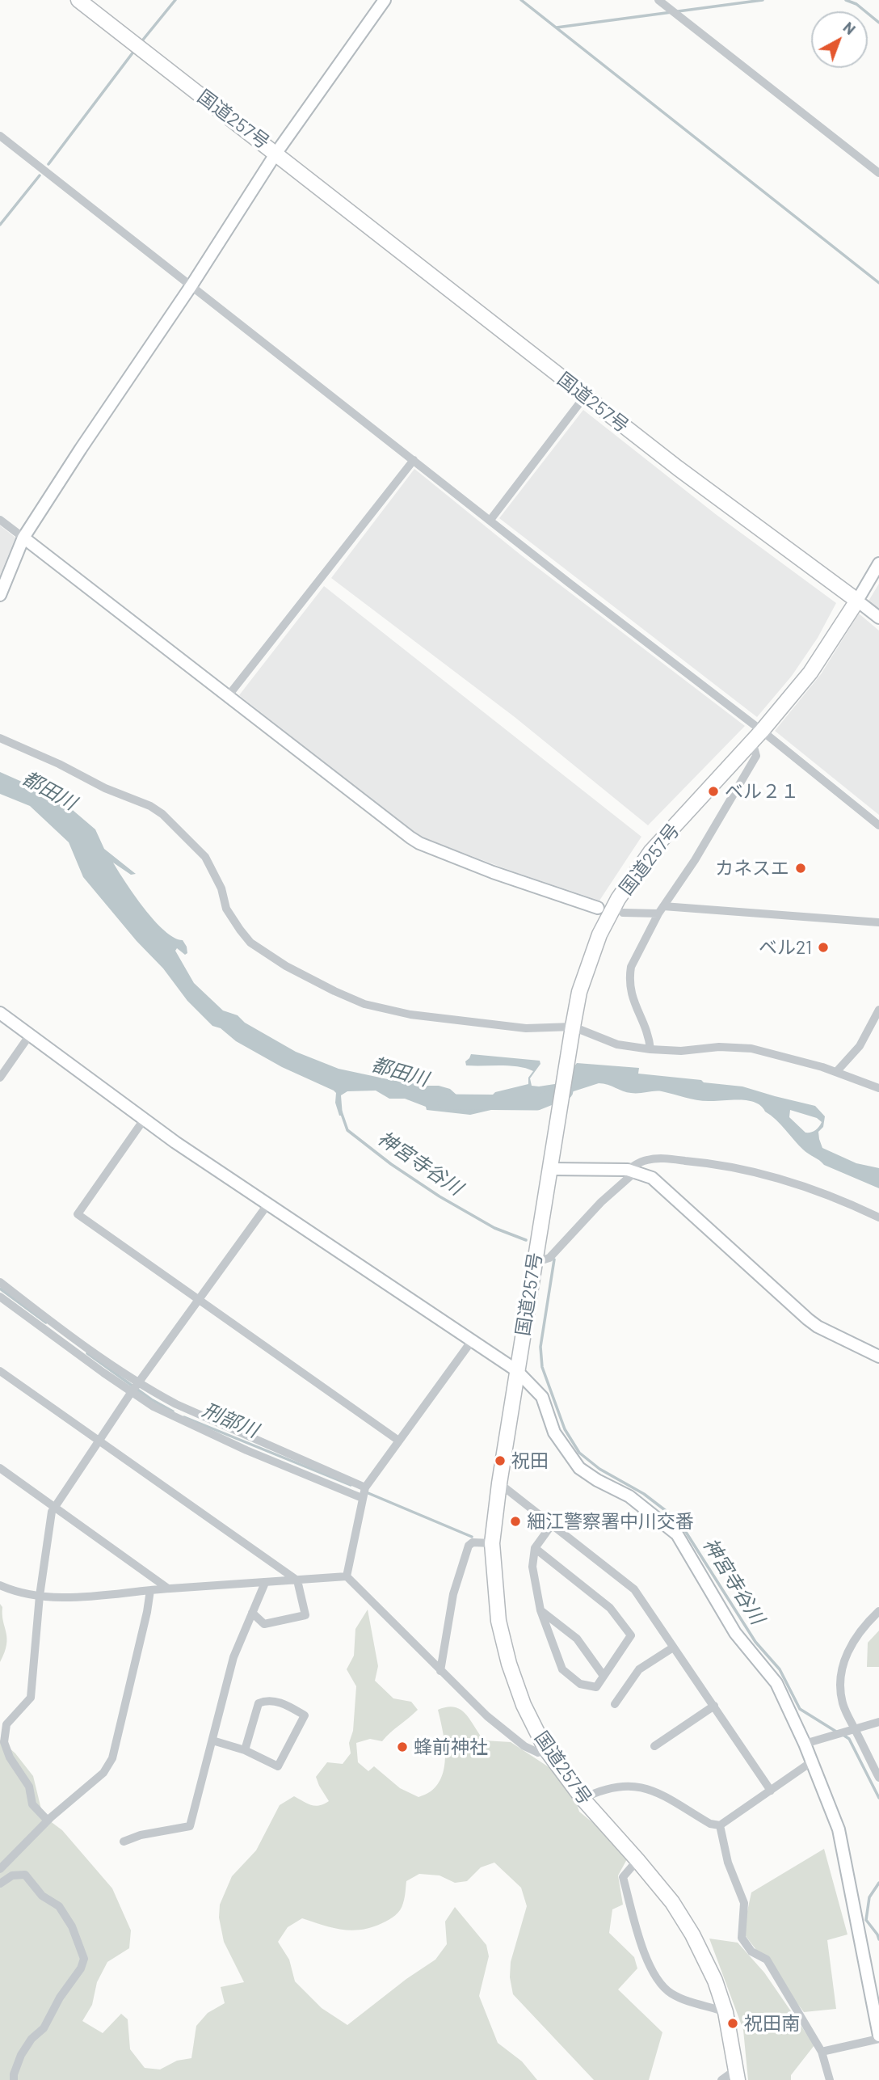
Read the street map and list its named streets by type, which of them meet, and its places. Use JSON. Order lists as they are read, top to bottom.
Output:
{
  "streets": {
    "highway": ["国道257号"]
  },
  "water": ["都田川", "神宮寺谷川", "刑部川"],
  "places": [
    "ベル２１",
    "カネスエ",
    "ベル21",
    "祝田",
    "細江警察署中川交番",
    "蜂前神社",
    "祝田南"
  ],
  "north": "top right"
}
